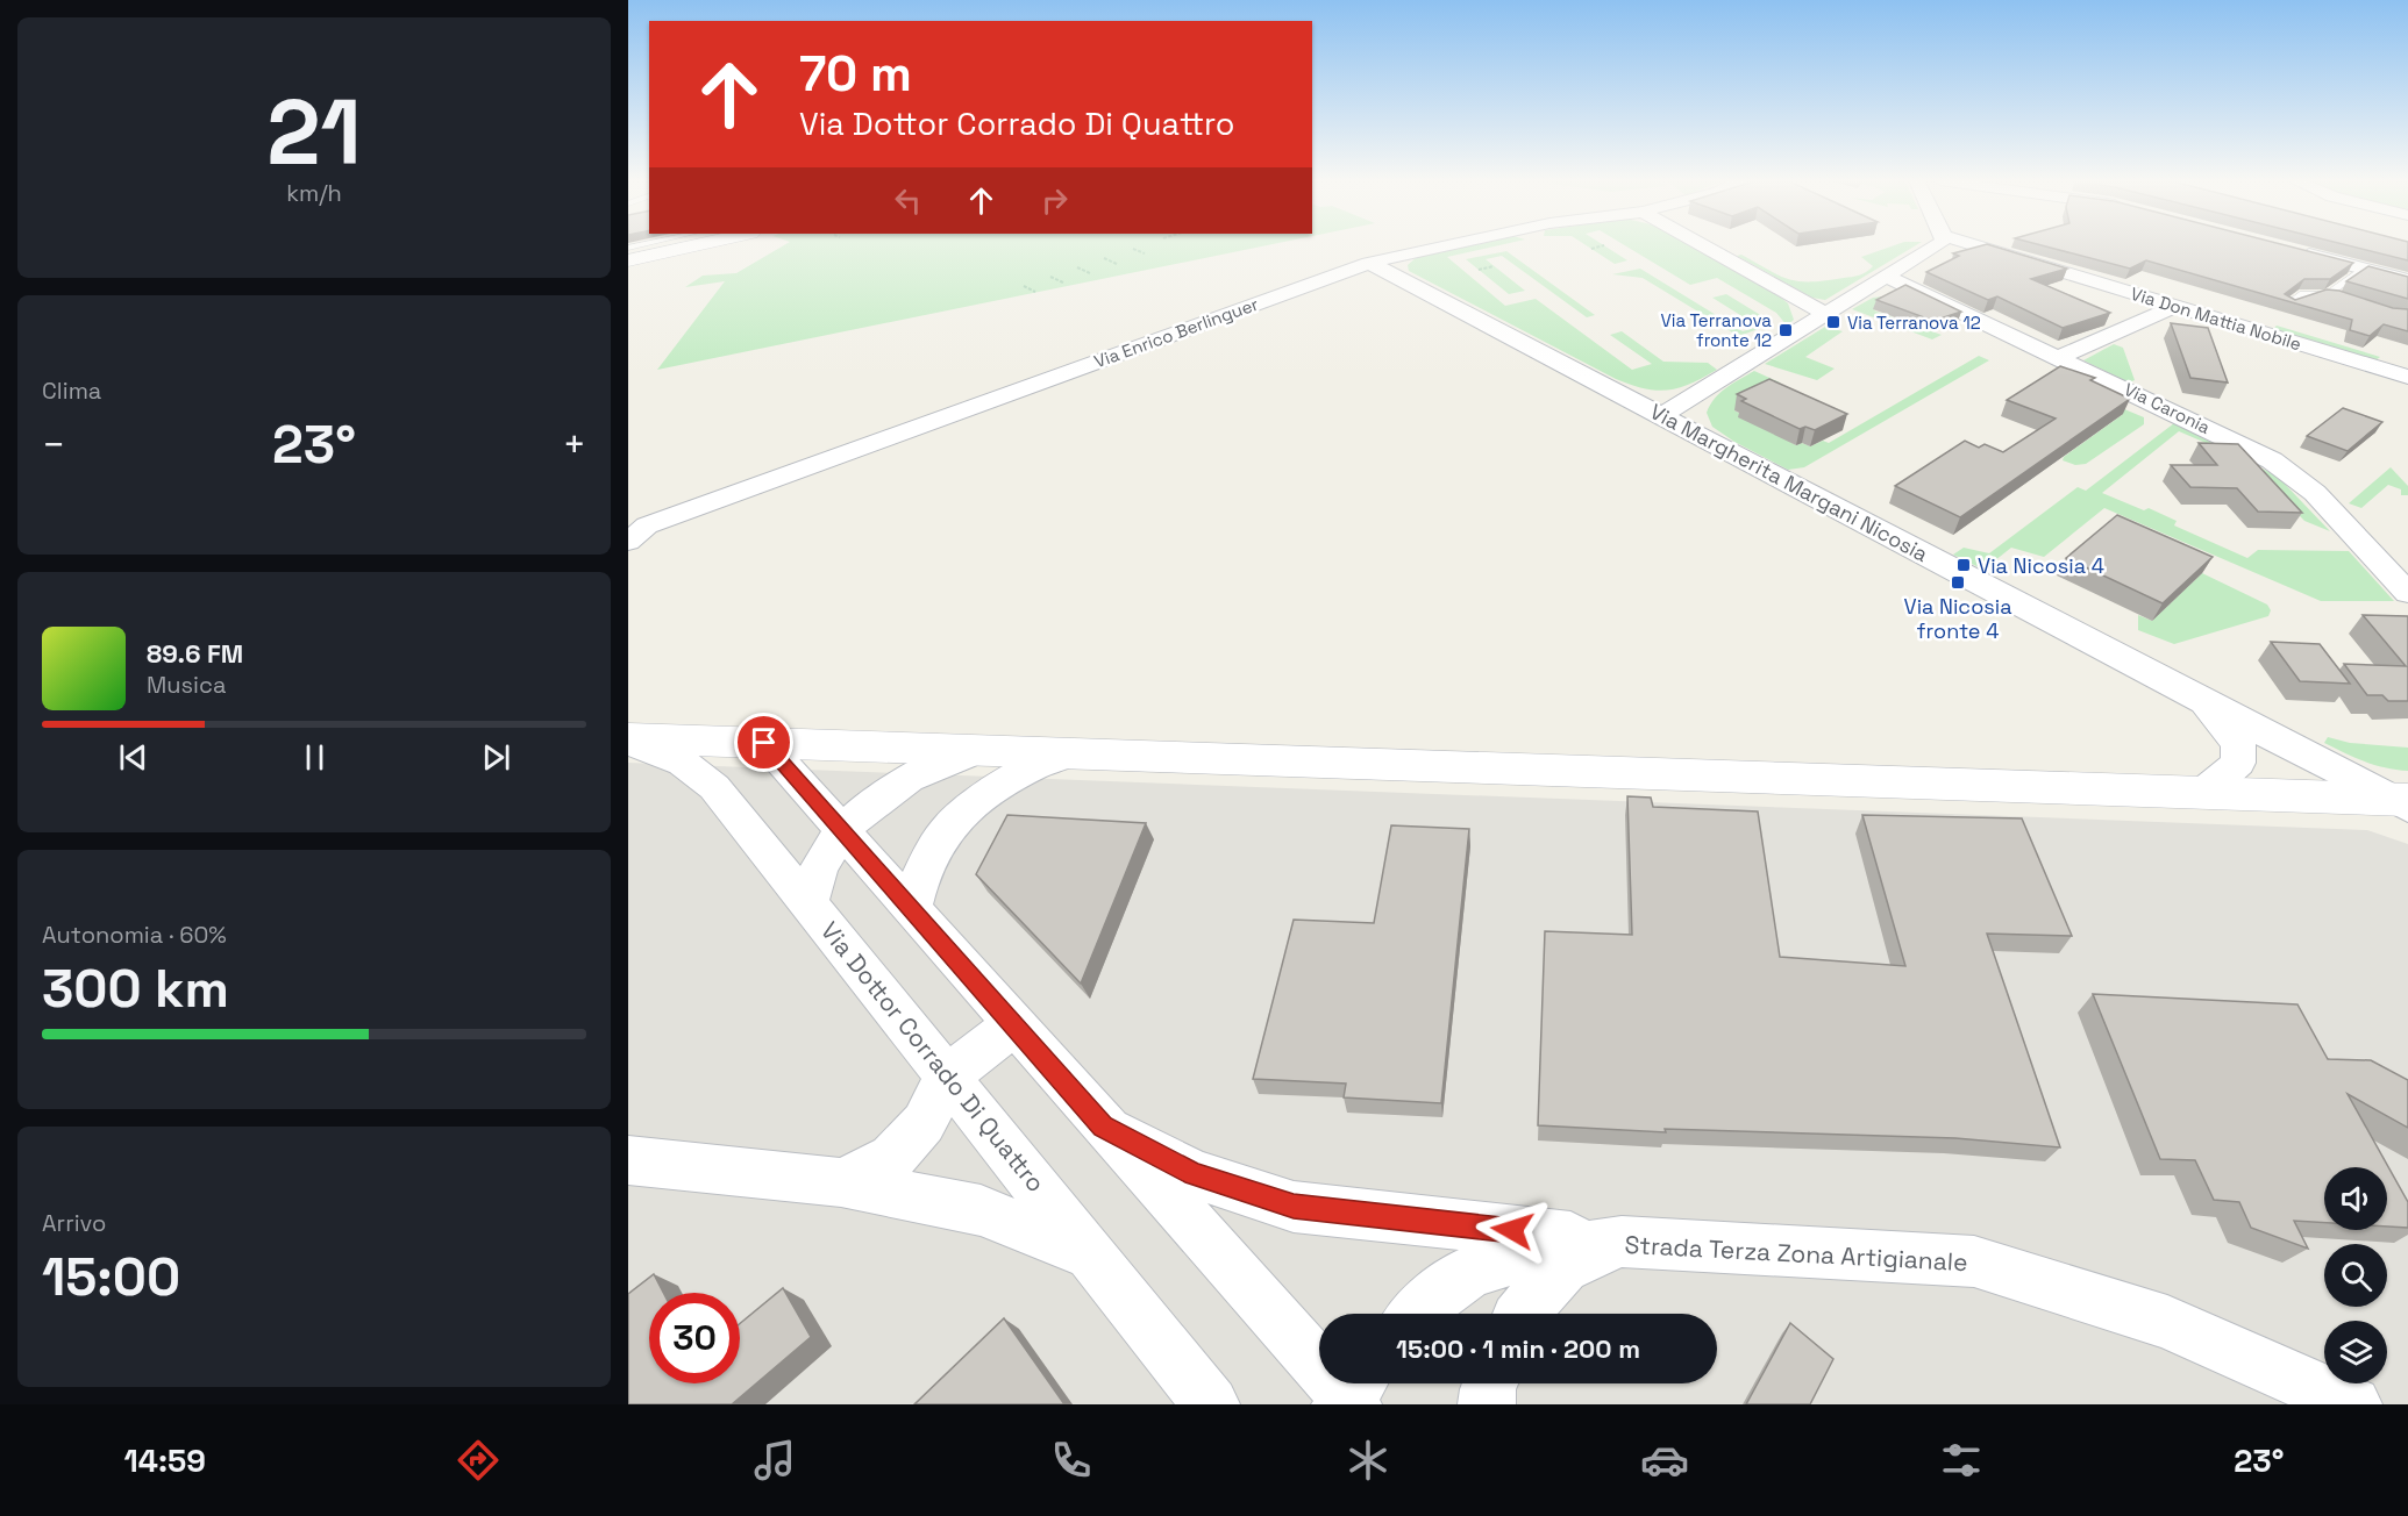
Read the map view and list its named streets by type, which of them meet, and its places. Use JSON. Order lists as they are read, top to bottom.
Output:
{
  "streets": {
    "street": [
      "Via Don Mattia Nobile",
      "Via Enrico Berlinguer",
      "Via Caronia",
      "Via Margherita Margani Nicosia",
      "Via Dottor Corrado Di Quattro",
      "Strada Terza Zona Artigianale"
    ]
  },
  "crossings": [
    ["Via Enrico Berlinguer", "Via Margherita Margani Nicosia"]
  ],
  "places": {
    "transit": [
      "Via Terranova 12",
      "Via Terranova fronte 12",
      "Via Nicosia 4",
      "Via Nicosia fronte 4"
    ]
  },
  "page": {
    "tile": [
      ["21", "km/h"],
      "Clima",
      ["Autonomia · 60%", "300 km"],
      ["Arrivo", "15:00"]
    ],
    "turn": ["70 m", "Via Dottor Corrado Di Quattro"],
    "heat": ["−", "23°", "+"],
    "song": ["89.6 FM", "Musica"],
    "limit": "30",
    "trip": "15:00 · 1 min · 200 m",
    "tabs": ["14:59", "23°"]
  }
}
